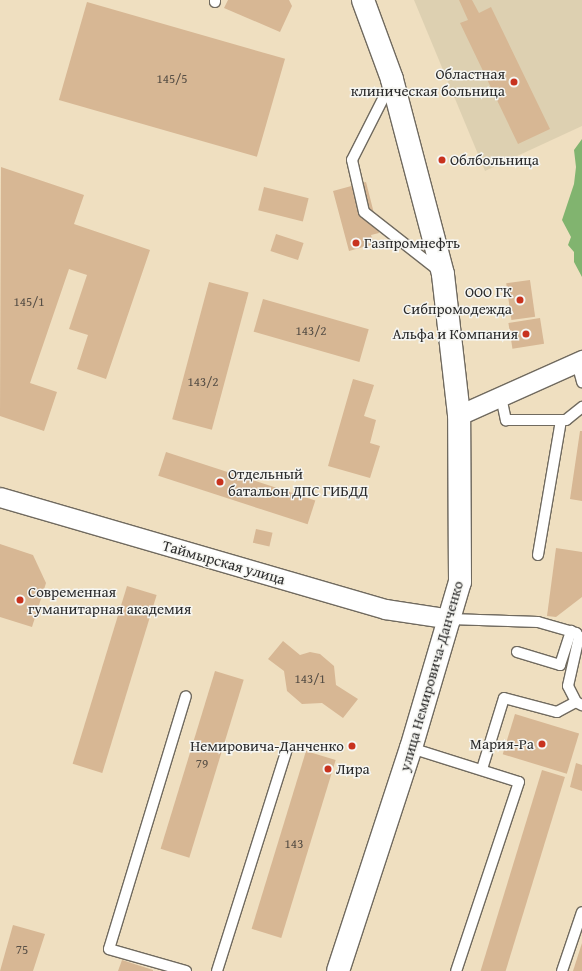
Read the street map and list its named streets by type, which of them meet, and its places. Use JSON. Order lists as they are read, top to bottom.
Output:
{
  "streets": {
    "main road": ["улица Немировича-Данченко"],
    "street": ["Таймырская улица"]
  },
  "crossings": [
    ["Таймырская улица", "улица Немировича-Данченко"]
  ],
  "places": [
    "Областная клиническая больница",
    "Облбольница",
    "Газпромнефть",
    "ООО ГК Сибпромодежда",
    "Альфа и Компания",
    "Отдельный батальон ДПС ГИБДД",
    "Современная гуманитарная академия",
    "Мария-Ра",
    "Немировича-Данченко",
    "Лира"
  ],
  "house_numbers": [
    "145/5",
    "145/1",
    "143/2",
    "143/2",
    "143/1",
    "79",
    "143",
    "75"
  ]
}
